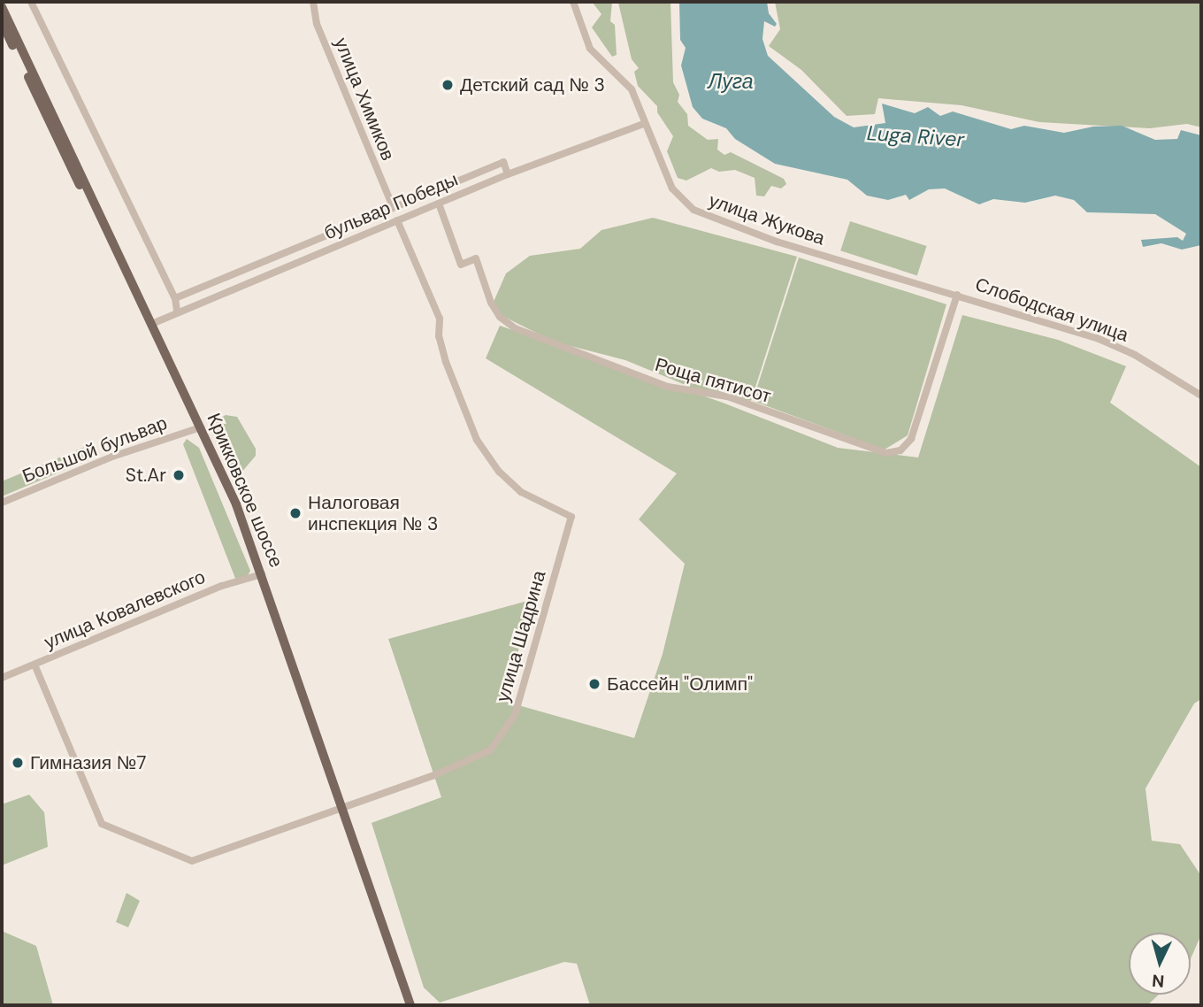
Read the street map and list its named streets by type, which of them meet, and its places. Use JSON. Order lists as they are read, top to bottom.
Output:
{
  "streets": {
    "main road": ["Крикковское шоссе"],
    "street": [
      "улица Химиков",
      "бульвар Победы",
      "улица Жукова",
      "Слободская улица",
      "Роща пятисот",
      "Большой бульвар",
      "улица Ковалевского",
      "улица Шадрина"
    ]
  },
  "crossings": [
    ["бульвар Победы", "улица Жукова"],
    ["бульвар Победы", "Роща пятисот"],
    ["бульвар Победы", "Крикковское шоссе"],
    ["бульвар Победы", "улица Шадрина"],
    ["улица Жукова", "Слободская улица"],
    ["Слободская улица", "Роща пятисот"],
    ["Большой бульвар", "Крикковское шоссе"],
    ["Крикковское шоссе", "улица Ковалевского"],
    ["Крикковское шоссе", "улица Шадрина"],
    ["улица Ковалевского", "улица Шадрина"]
  ],
  "water": ["Луга", "Luga River"],
  "places": [
    "Детский сад № 3",
    "St.Ar",
    "Налоговая инспекция № 3",
    "Бассейн \"Олимп\"",
    "Гимназия №7"
  ],
  "north": "bottom"
}
